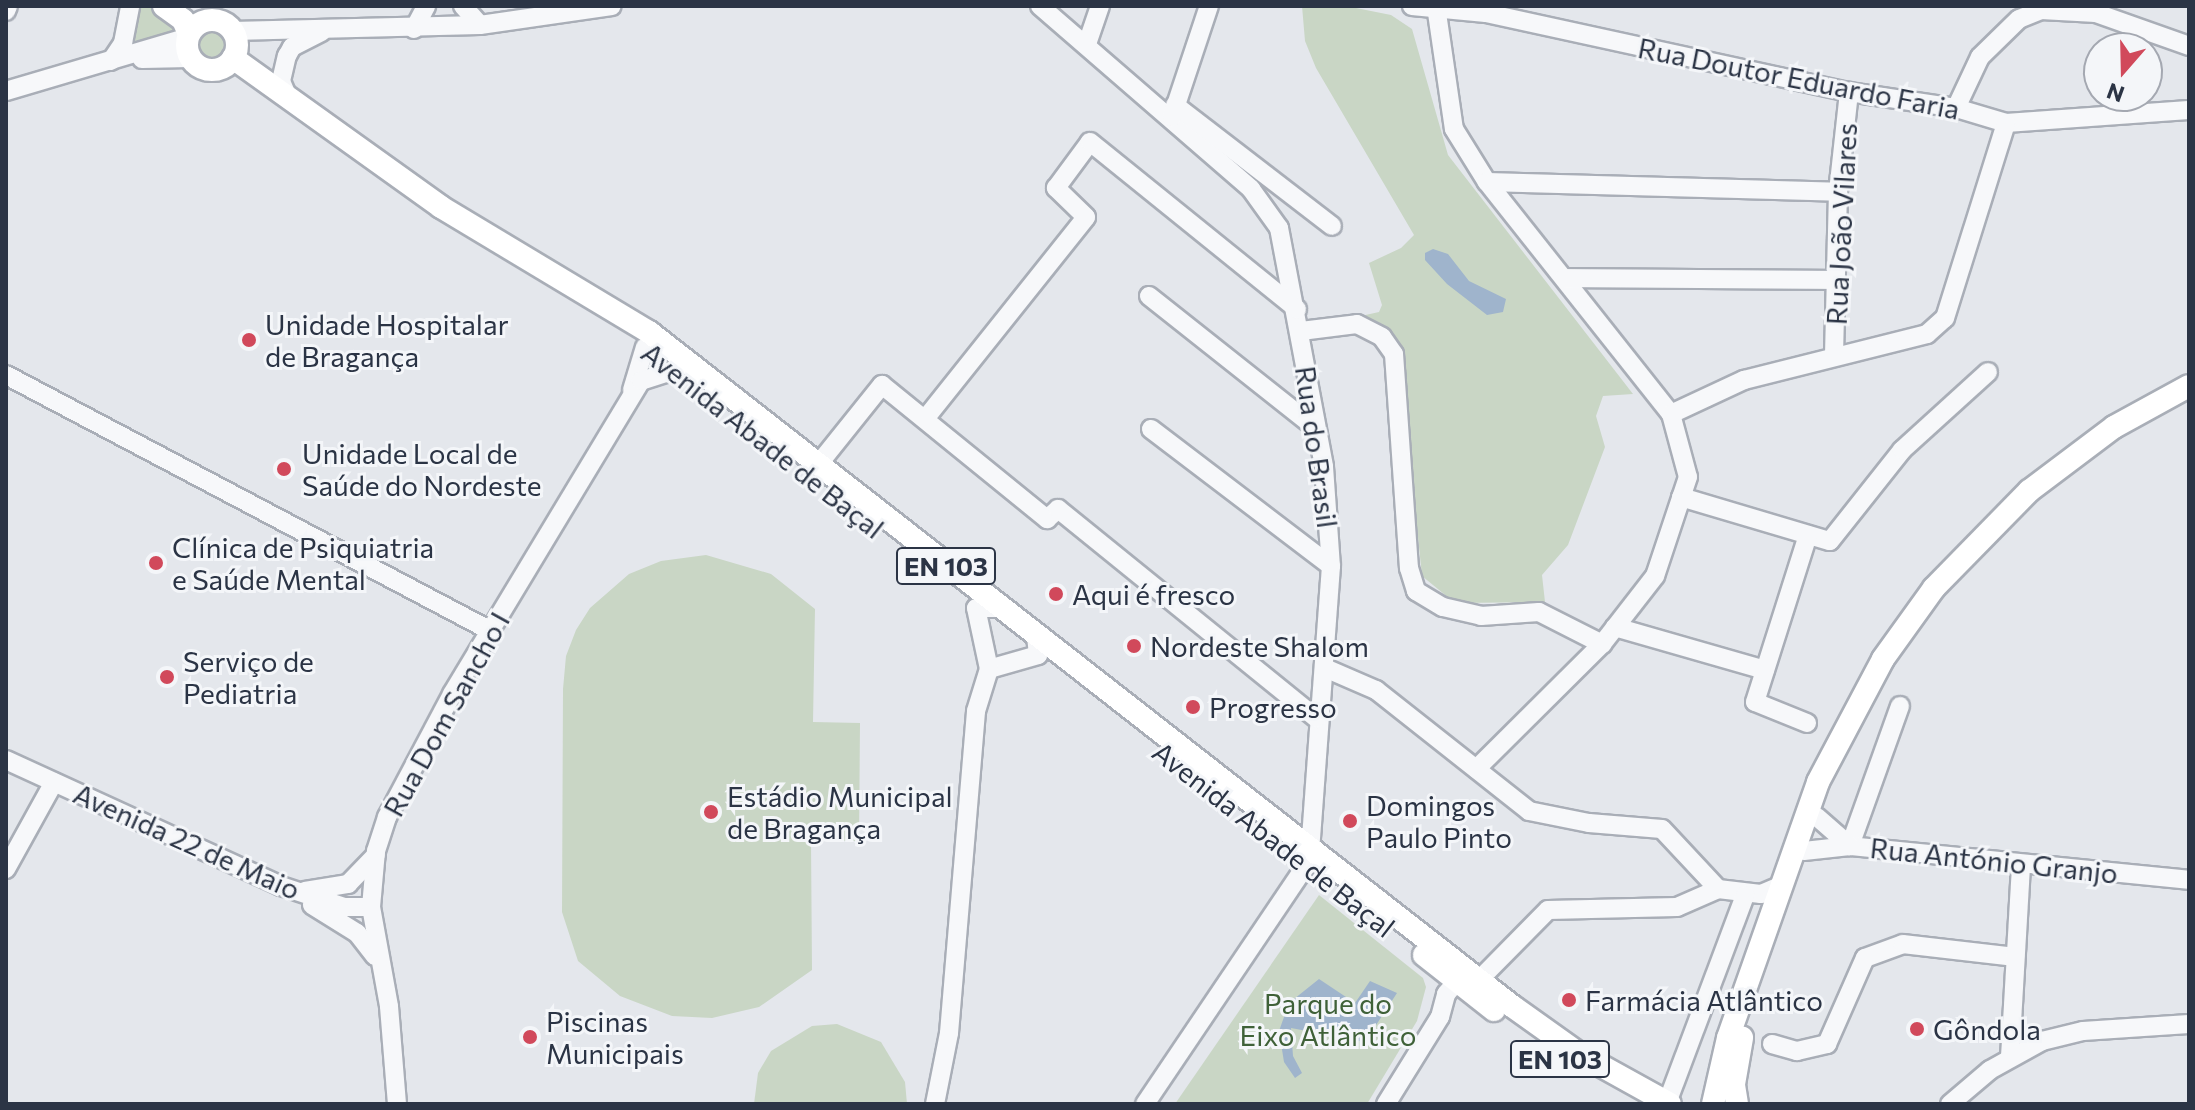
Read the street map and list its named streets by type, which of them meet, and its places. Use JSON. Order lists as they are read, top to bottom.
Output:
{
  "streets": {
    "main road": ["Avenida Abade de Baçal", "EN 103"],
    "street": [
      "Rua Doutor Eduardo Faria",
      "Rua João Vilares",
      "Rua do Brasil",
      "Rua Dom Sancho I",
      "Avenida 22 de Maio",
      "Rua António Granjo"
    ]
  },
  "crossings": [
    ["Rua Doutor Eduardo Faria", "Rua João Vilares"],
    ["Avenida Abade de Baçal", "Rua do Brasil"],
    ["Rua Dom Sancho I", "Avenida 22 de Maio"]
  ],
  "parks": ["Parque do Eixo Atlântico"],
  "places": [
    "Unidade Hospitalar de Bragança",
    "Unidade Local de Saúde do Nordeste",
    "Clínica de Psiquiatria e Saúde Mental",
    "Aqui é fresco",
    "Nordeste Shalom",
    "Serviço de Pediatria",
    "Progresso",
    "Estádio Municipal de Bragança",
    "Domingos Paulo Pinto",
    "Farmácia Atlântico",
    "Gôndola",
    "Piscinas Municipais"
  ],
  "north": "bottom"
}
